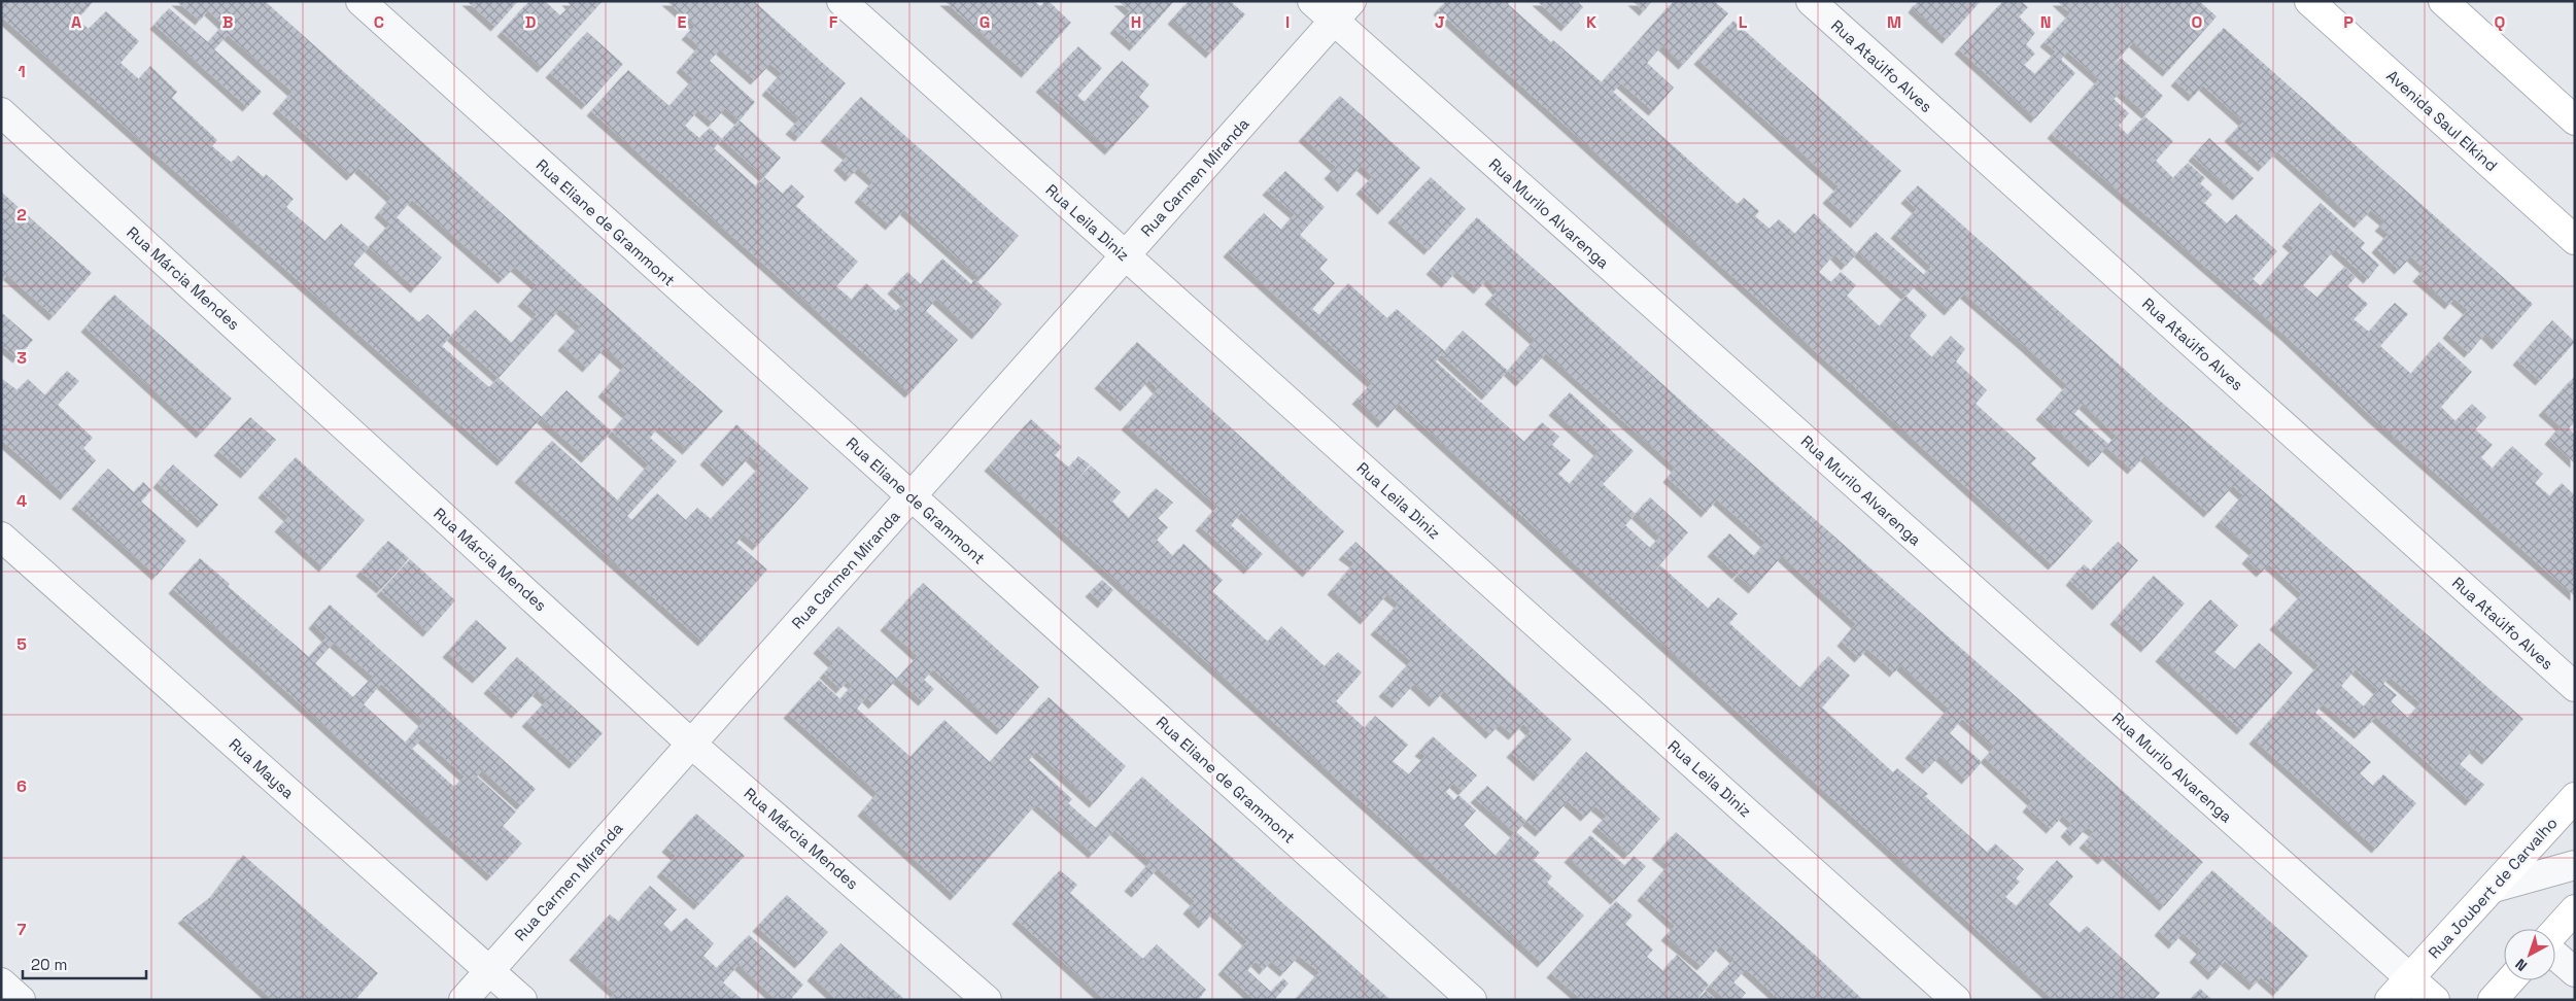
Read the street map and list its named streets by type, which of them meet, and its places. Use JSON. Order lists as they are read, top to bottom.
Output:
{
  "streets": {
    "main road": ["Avenida Saul Elkind", "Rua Joubert de Carvalho"],
    "street": [
      "Rua Ataúlfo Alves",
      "Rua Carmen Miranda",
      "Rua Murilo Alvarenga",
      "Rua Eliane de Grammont",
      "Rua Leila Diniz",
      "Rua Márcia Mendes",
      "Rua Maysa"
    ]
  },
  "crossings": [
    ["Rua Carmen Miranda", "Rua Murilo Alvarenga"],
    ["Rua Carmen Miranda", "Rua Eliane de Grammont"],
    ["Rua Carmen Miranda", "Rua Leila Diniz"],
    ["Rua Carmen Miranda", "Rua Márcia Mendes"],
    ["Rua Carmen Miranda", "Rua Maysa"],
    ["Rua Murilo Alvarenga", "Rua Joubert de Carvalho"]
  ],
  "scale_bar": "20 m",
  "north": "bottom left",
  "grid": {
    "columns": [
      "A",
      "B",
      "C",
      "D",
      "E",
      "F",
      "G",
      "H",
      "I",
      "J",
      "K",
      "L",
      "M",
      "N",
      "O",
      "P",
      "Q"
    ],
    "rows": [
      "1",
      "2",
      "3",
      "4",
      "5",
      "6",
      "7"
    ]
  }
}
